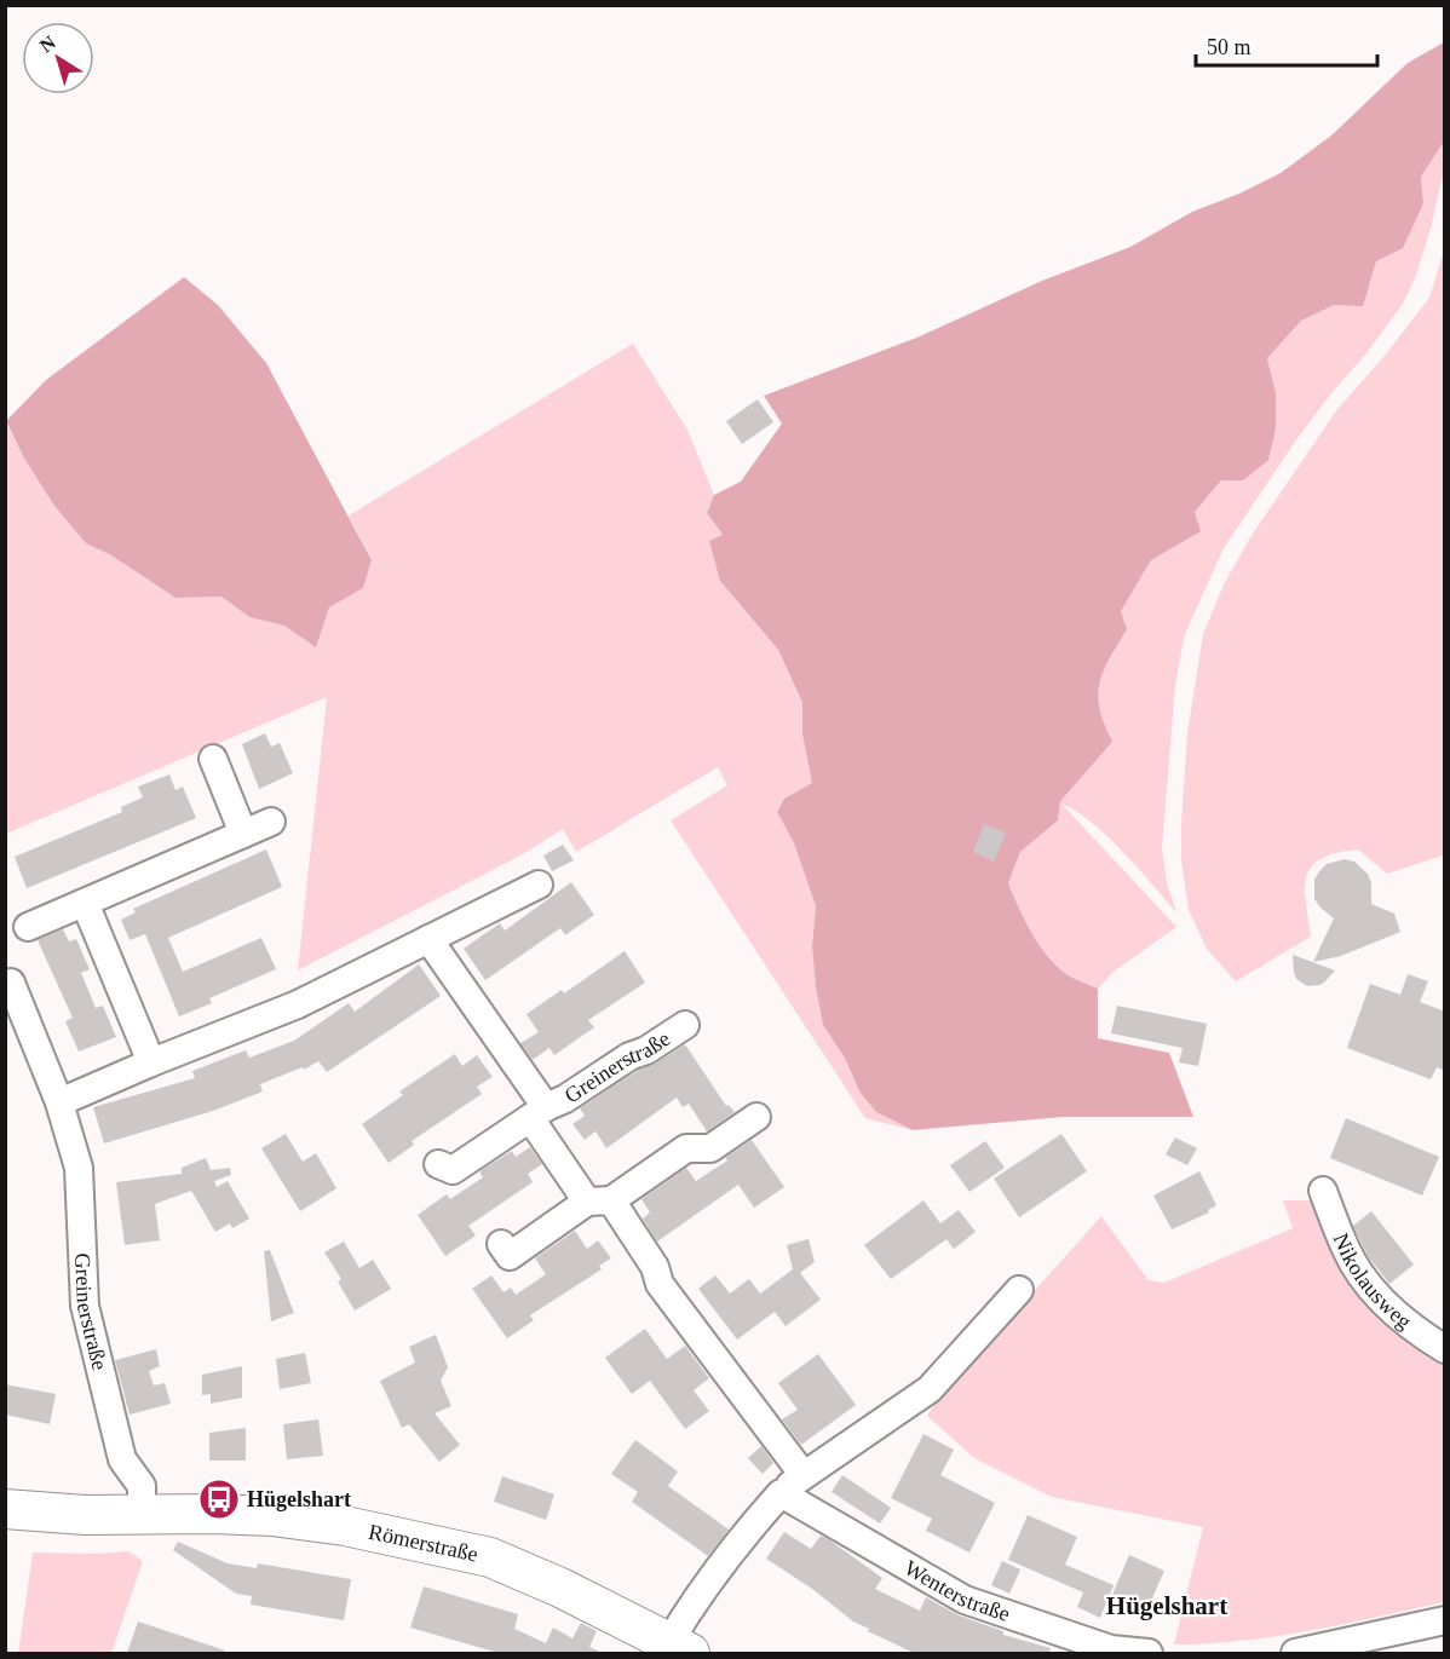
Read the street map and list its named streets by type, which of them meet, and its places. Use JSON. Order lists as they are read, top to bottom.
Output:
{
  "streets": {
    "main road": ["Römerstraße"],
    "street": ["Greinerstraße", "Nikolausweg", "Wenterstraße"]
  },
  "crossings": [
    ["Greinerstraße", "Römerstraße"]
  ],
  "districts": ["Hügelshart"],
  "places": {
    "bus stop": ["Hügelshart"]
  },
  "scale_bar": "50 m",
  "north": "top left"
}
